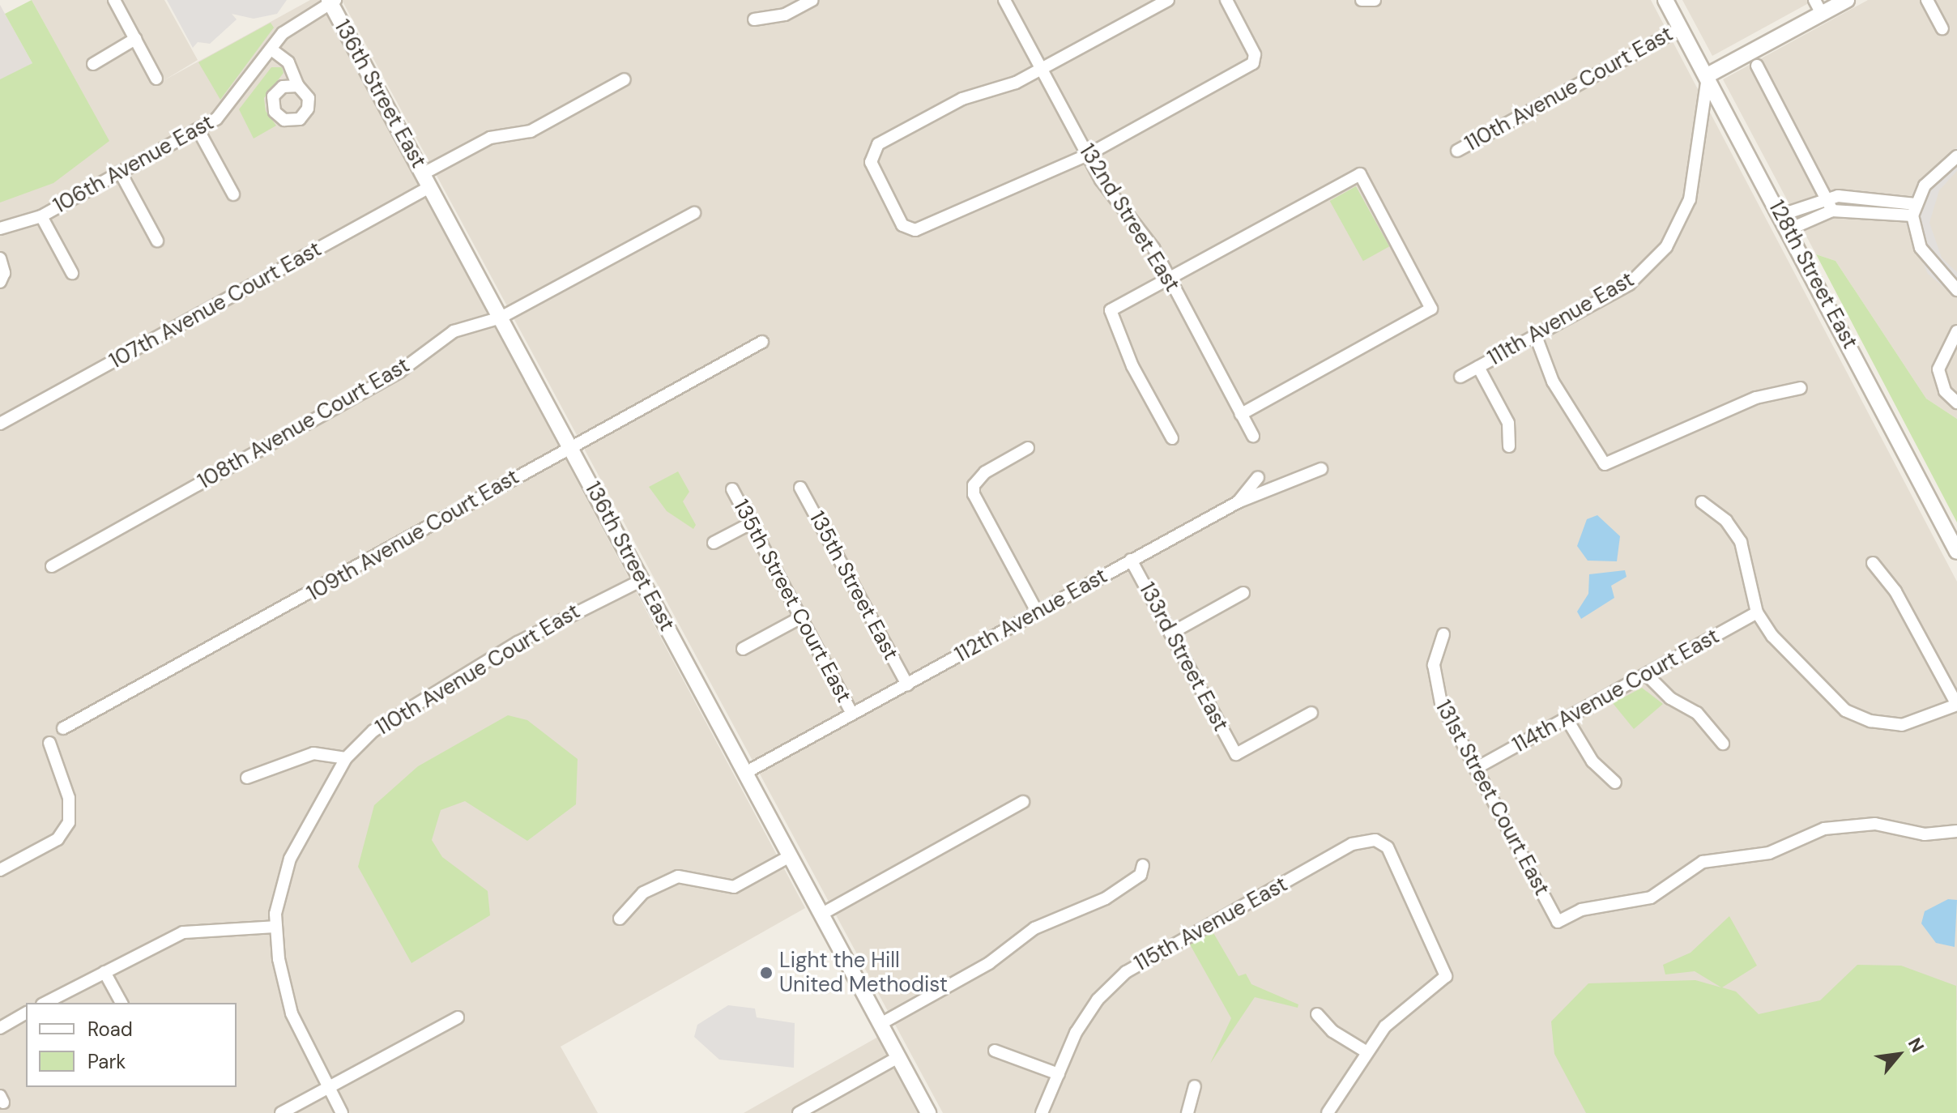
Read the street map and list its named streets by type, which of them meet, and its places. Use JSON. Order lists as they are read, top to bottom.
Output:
{
  "streets": {
    "street": [
      "110th Avenue Court East",
      "136th Street East",
      "106th Avenue East",
      "132nd Street East",
      "128th Street East",
      "107th Avenue Court East",
      "111th Avenue East",
      "108th Avenue Court East",
      "109th Avenue Court East",
      "135th Street East",
      "135th Street Court East",
      "112th Avenue East",
      "133rd Street East",
      "114th Avenue Court East",
      "131st Street Court East",
      "115th Avenue East"
    ]
  },
  "crossings": [
    ["110th Avenue Court East", "136th Street East"],
    ["110th Avenue Court East", "128th Street East"],
    ["136th Street East", "106th Avenue East"],
    ["136th Street East", "107th Avenue Court East"],
    ["136th Street East", "108th Avenue Court East"],
    ["136th Street East", "109th Avenue Court East"],
    ["136th Street East", "112th Avenue East"],
    ["128th Street East", "111th Avenue East"],
    ["135th Street East", "112th Avenue East"],
    ["135th Street Court East", "112th Avenue East"],
    ["112th Avenue East", "133rd Street East"],
    ["114th Avenue Court East", "131st Street Court East"]
  ],
  "places": ["Light the Hill United Methodist"],
  "legend": ["Road", "Park"],
  "north": "top right"
}
